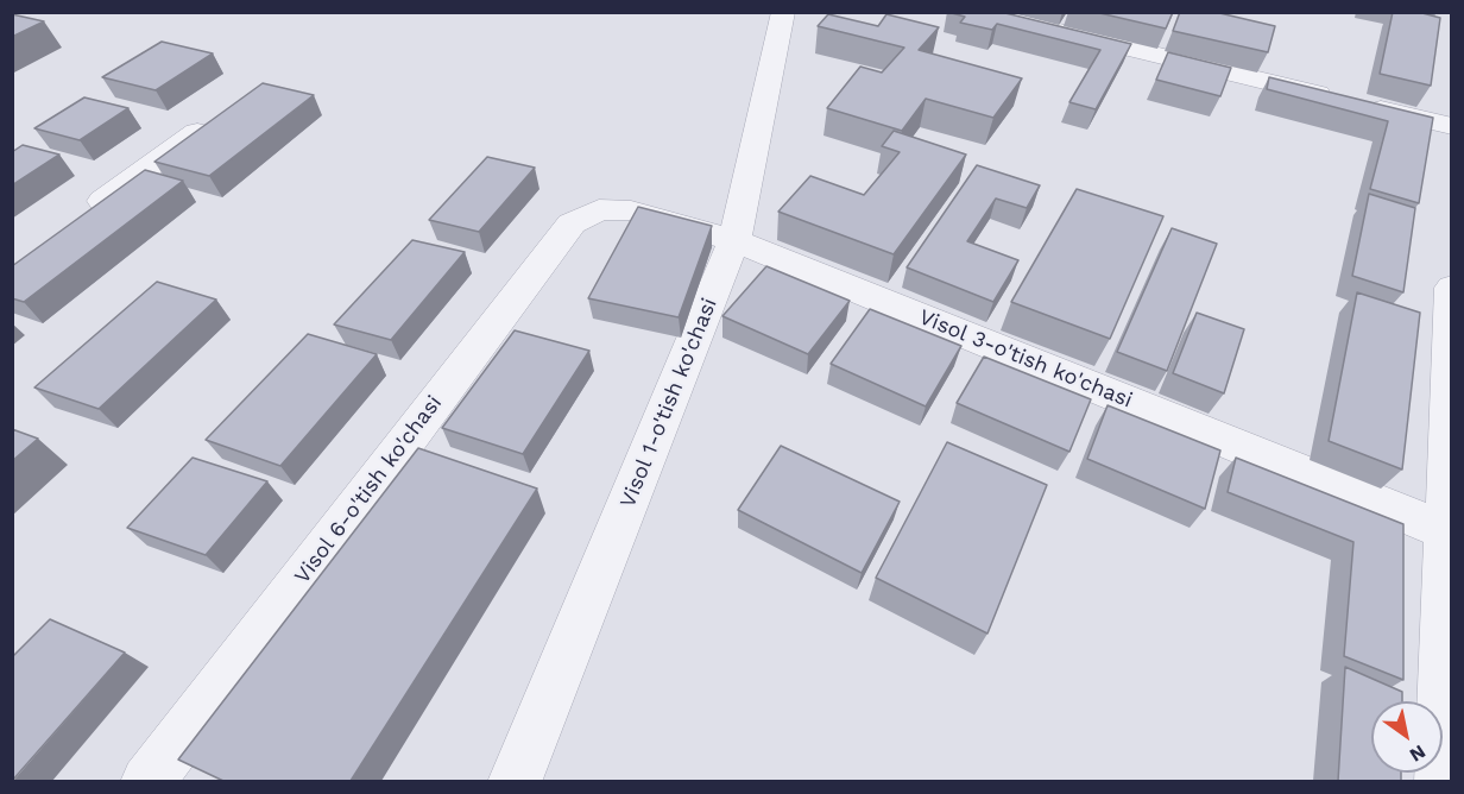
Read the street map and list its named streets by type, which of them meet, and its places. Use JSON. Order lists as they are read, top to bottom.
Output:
{
  "streets": {
    "street": ["Visol 3-o'tish ko'chasi", "Visol 1-o'tish ko'chasi", "Visol 6-o'tish ko'chasi"]
  },
  "crossings": [
    ["Visol 3-o'tish ko'chasi", "Visol 1-o'tish ko'chasi"],
    ["Visol 3-o'tish ko'chasi", "Visol 6-o'tish ko'chasi"]
  ],
  "north": "bottom right"
}
